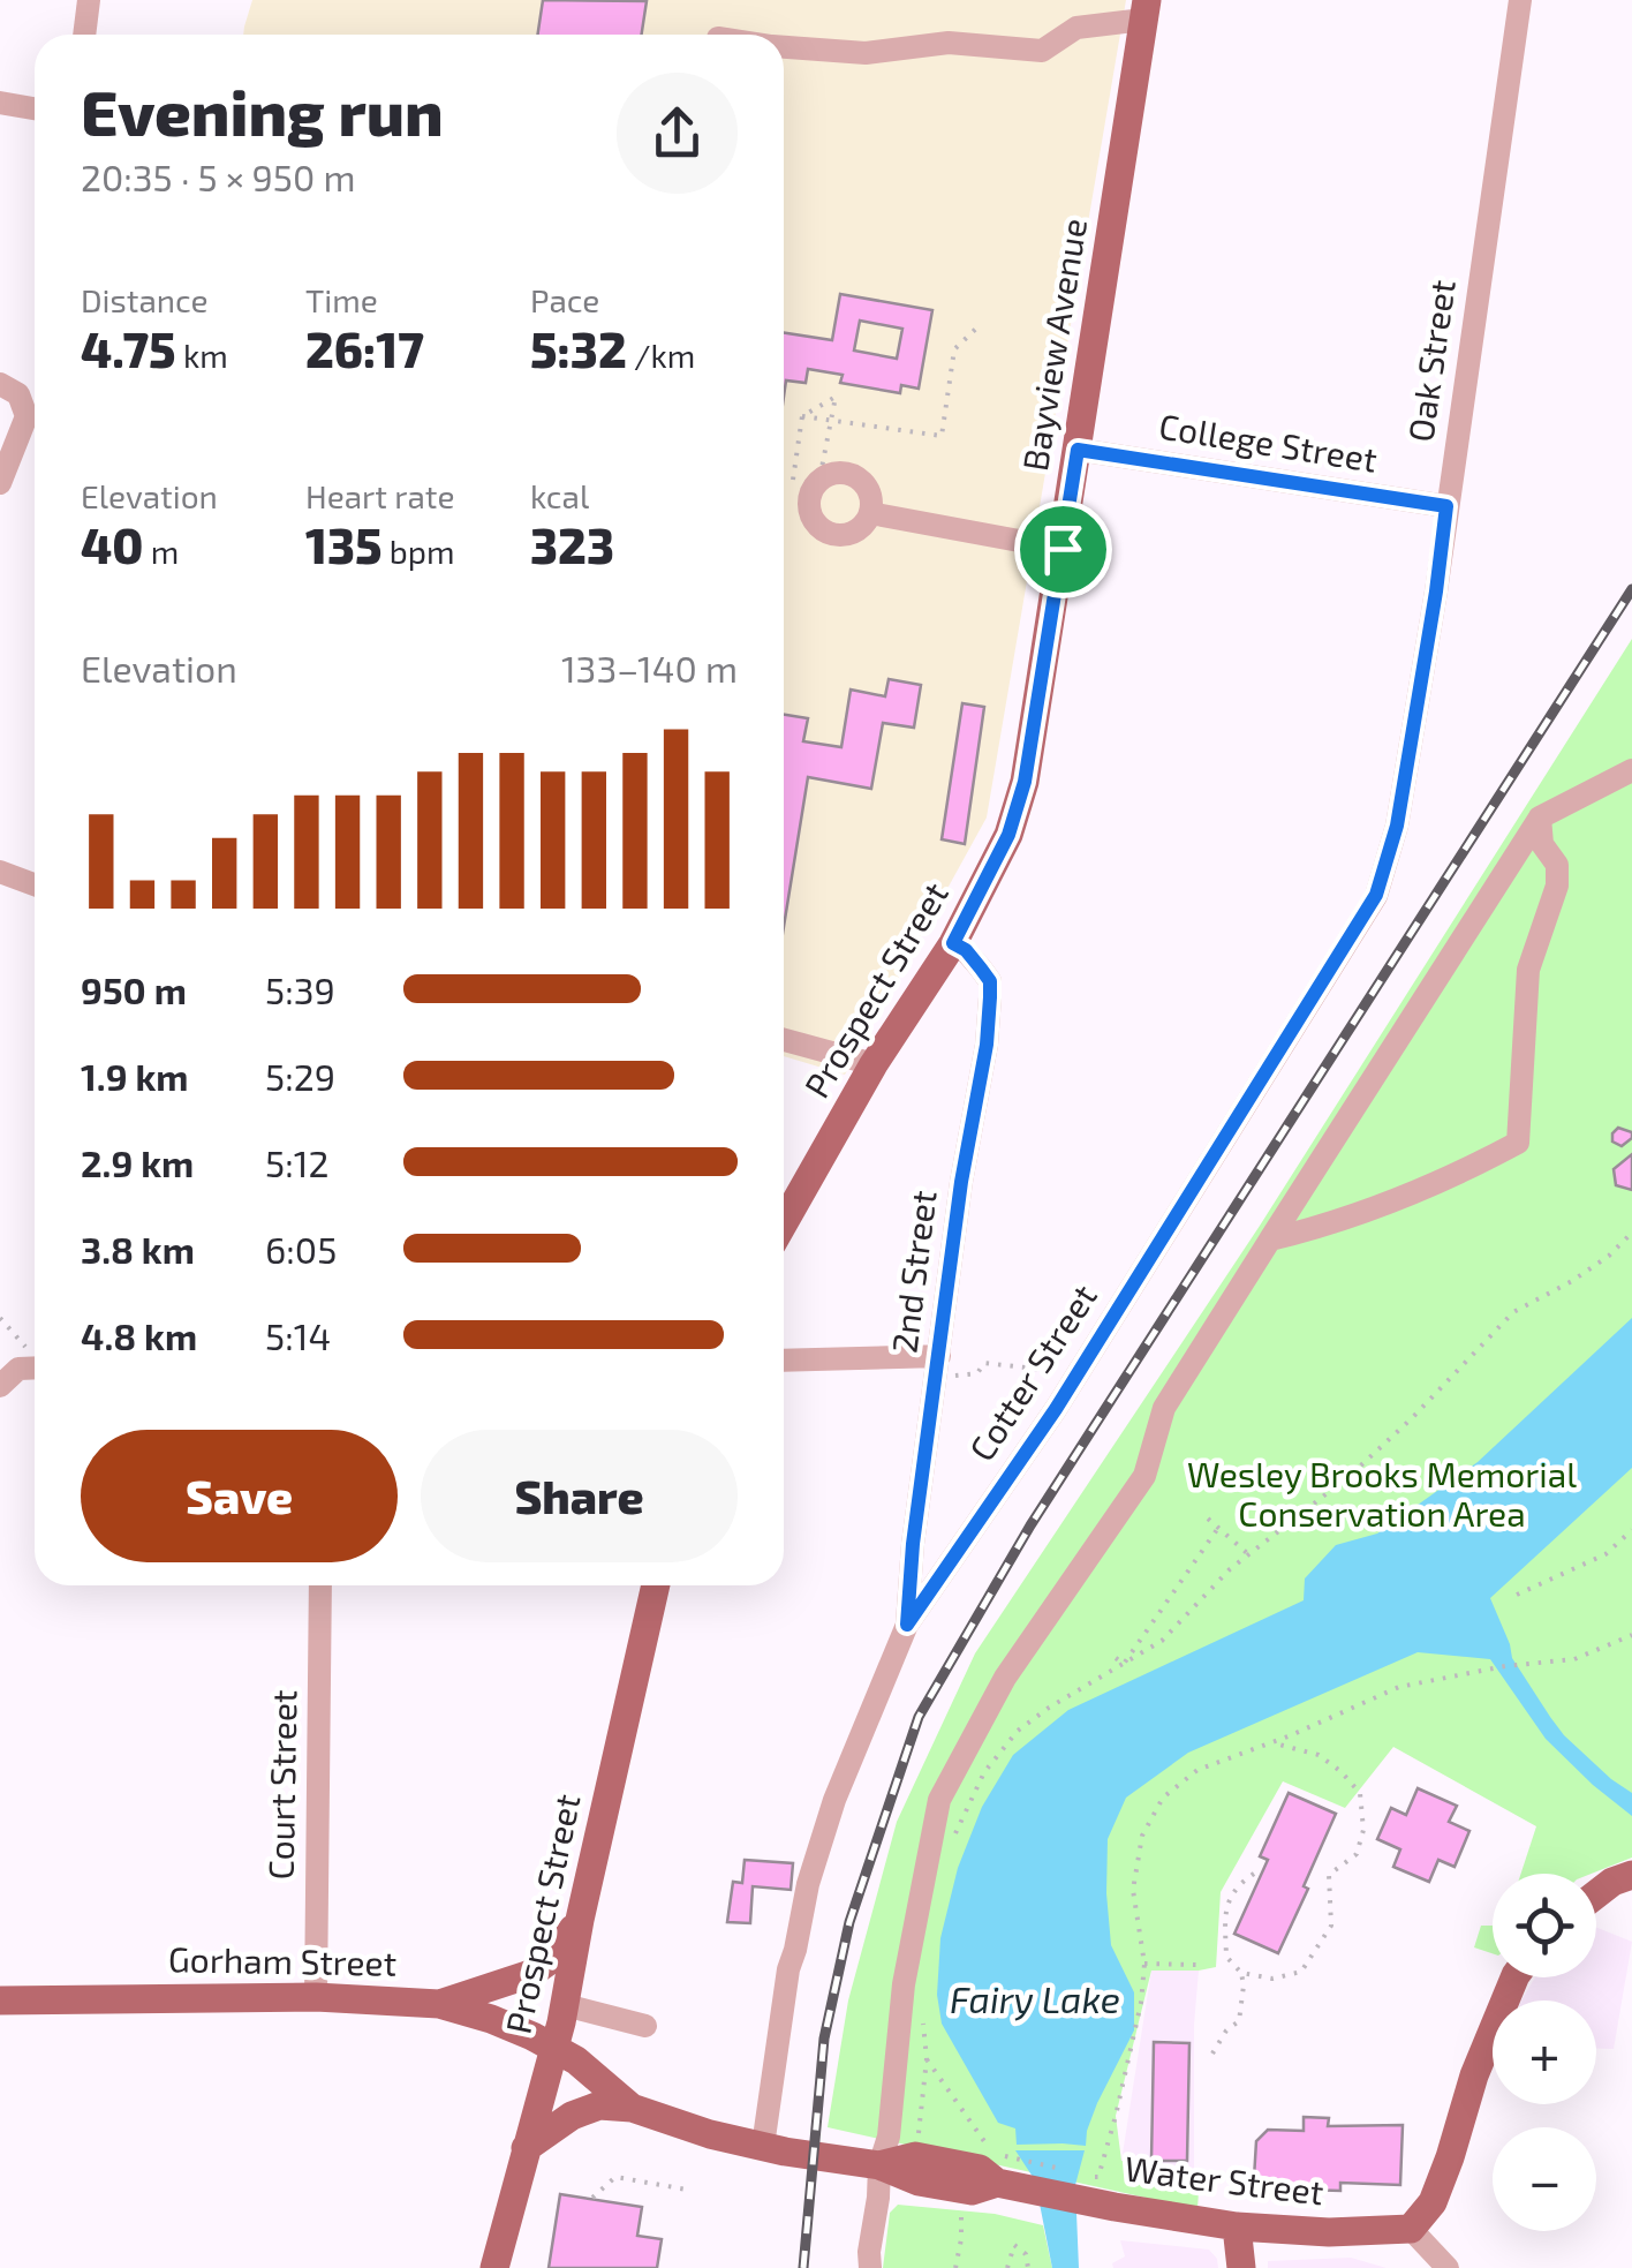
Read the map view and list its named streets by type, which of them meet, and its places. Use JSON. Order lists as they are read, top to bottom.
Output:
{
  "streets": {
    "main road": [
      "Bayview Avenue",
      "Prospect Street",
      "Gorham Street",
      "Water Street"
    ],
    "street": [
      "Oak Street",
      "College Street",
      "2nd Street",
      "Cotter Street",
      "Court Street"
    ]
  },
  "crossings": [
    ["Bayview Avenue", "College Street"],
    ["Bayview Avenue", "Prospect Street"],
    ["Oak Street", "College Street"],
    ["Oak Street", "Cotter Street"],
    ["Prospect Street", "2nd Street"],
    ["Prospect Street", "Gorham Street"],
    ["Prospect Street", "Water Street"],
    ["2nd Street", "Cotter Street"],
    ["Cotter Street", "Water Street"],
    ["Court Street", "Gorham Street"],
    ["Gorham Street", "Water Street"]
  ],
  "water": ["Fairy Lake"],
  "parks": ["Wesley Brooks Memorial Conservation Area"],
  "page": {
    "heading": ["Evening run", "20:35 · 5 × 950 m"],
    "stats": [
      ["Distance", "4.75 km"],
      ["Time", "26:17"],
      ["Pace", "5:32 /km"],
      ["Elevation", "40 m"],
      ["Heart rate", "135 bpm"],
      ["kcal", "323"]
    ],
    "chart": ["Elevation", "133–140 m"],
    "list": [
      {
        "name": "950 m",
        "note": "5:39"
      },
      {
        "name": "1.9 km",
        "note": "5:29"
      },
      {
        "name": "2.9 km",
        "note": "5:12"
      },
      {
        "name": "3.8 km",
        "note": "6:05"
      },
      {
        "name": "4.8 km",
        "note": "5:14"
      }
    ],
    "buttons": ["Save", "Share"],
    "map_buttons": ["+", "−"]
  }
}
